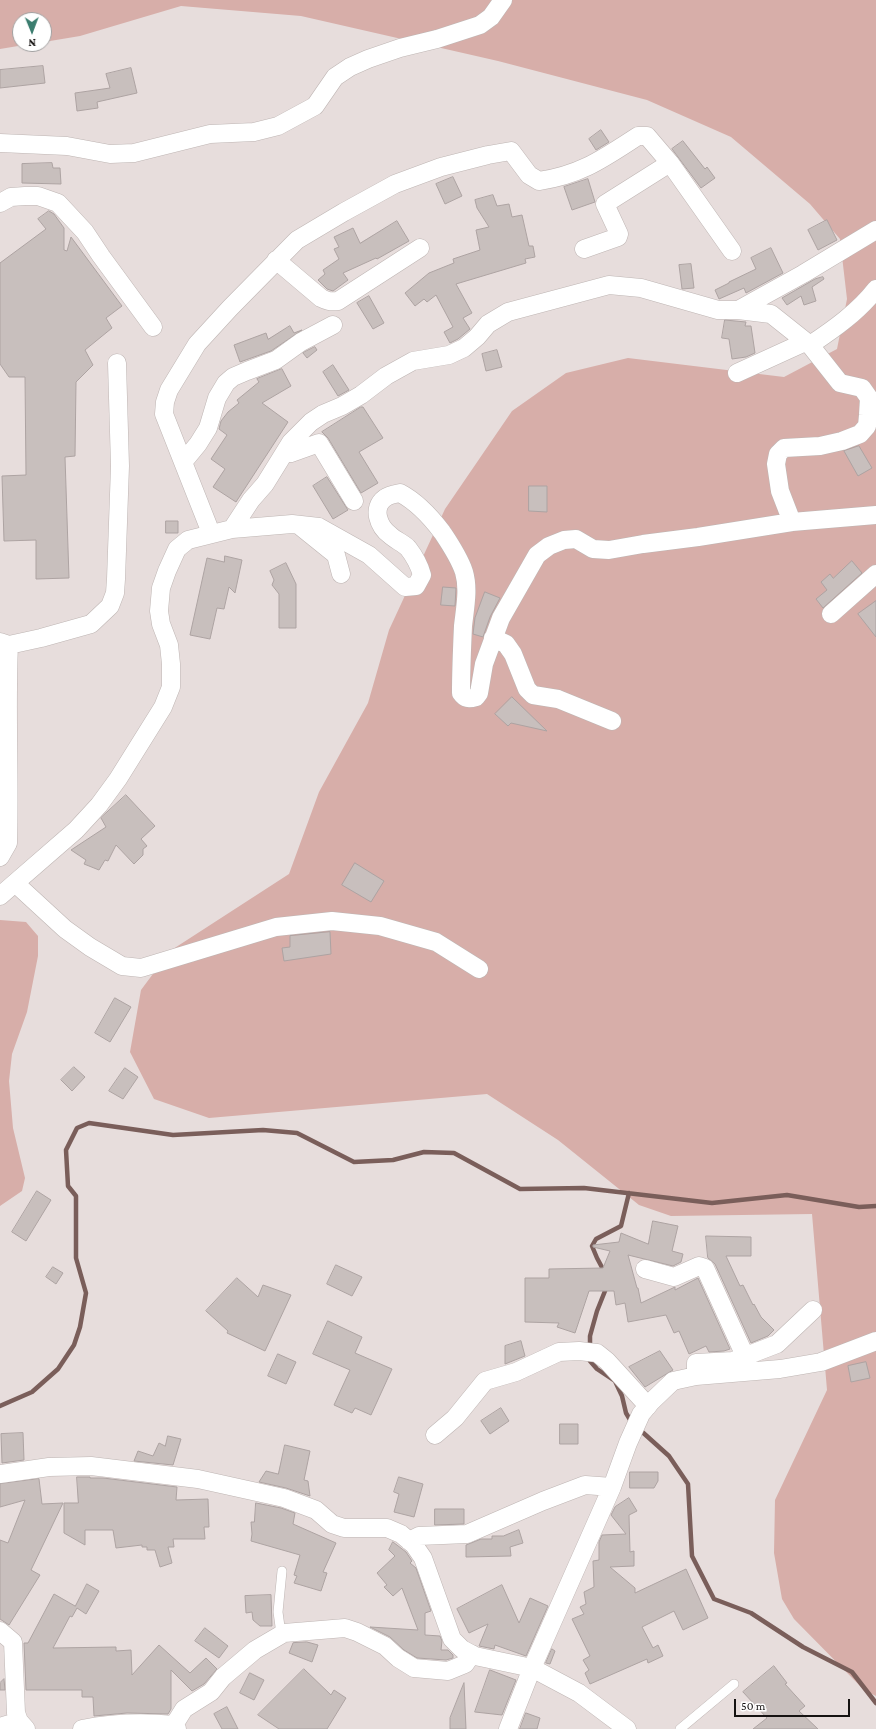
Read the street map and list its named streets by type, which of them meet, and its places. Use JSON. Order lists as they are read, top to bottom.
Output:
{
  "scale_bar": "50 m",
  "north": "bottom"
}
